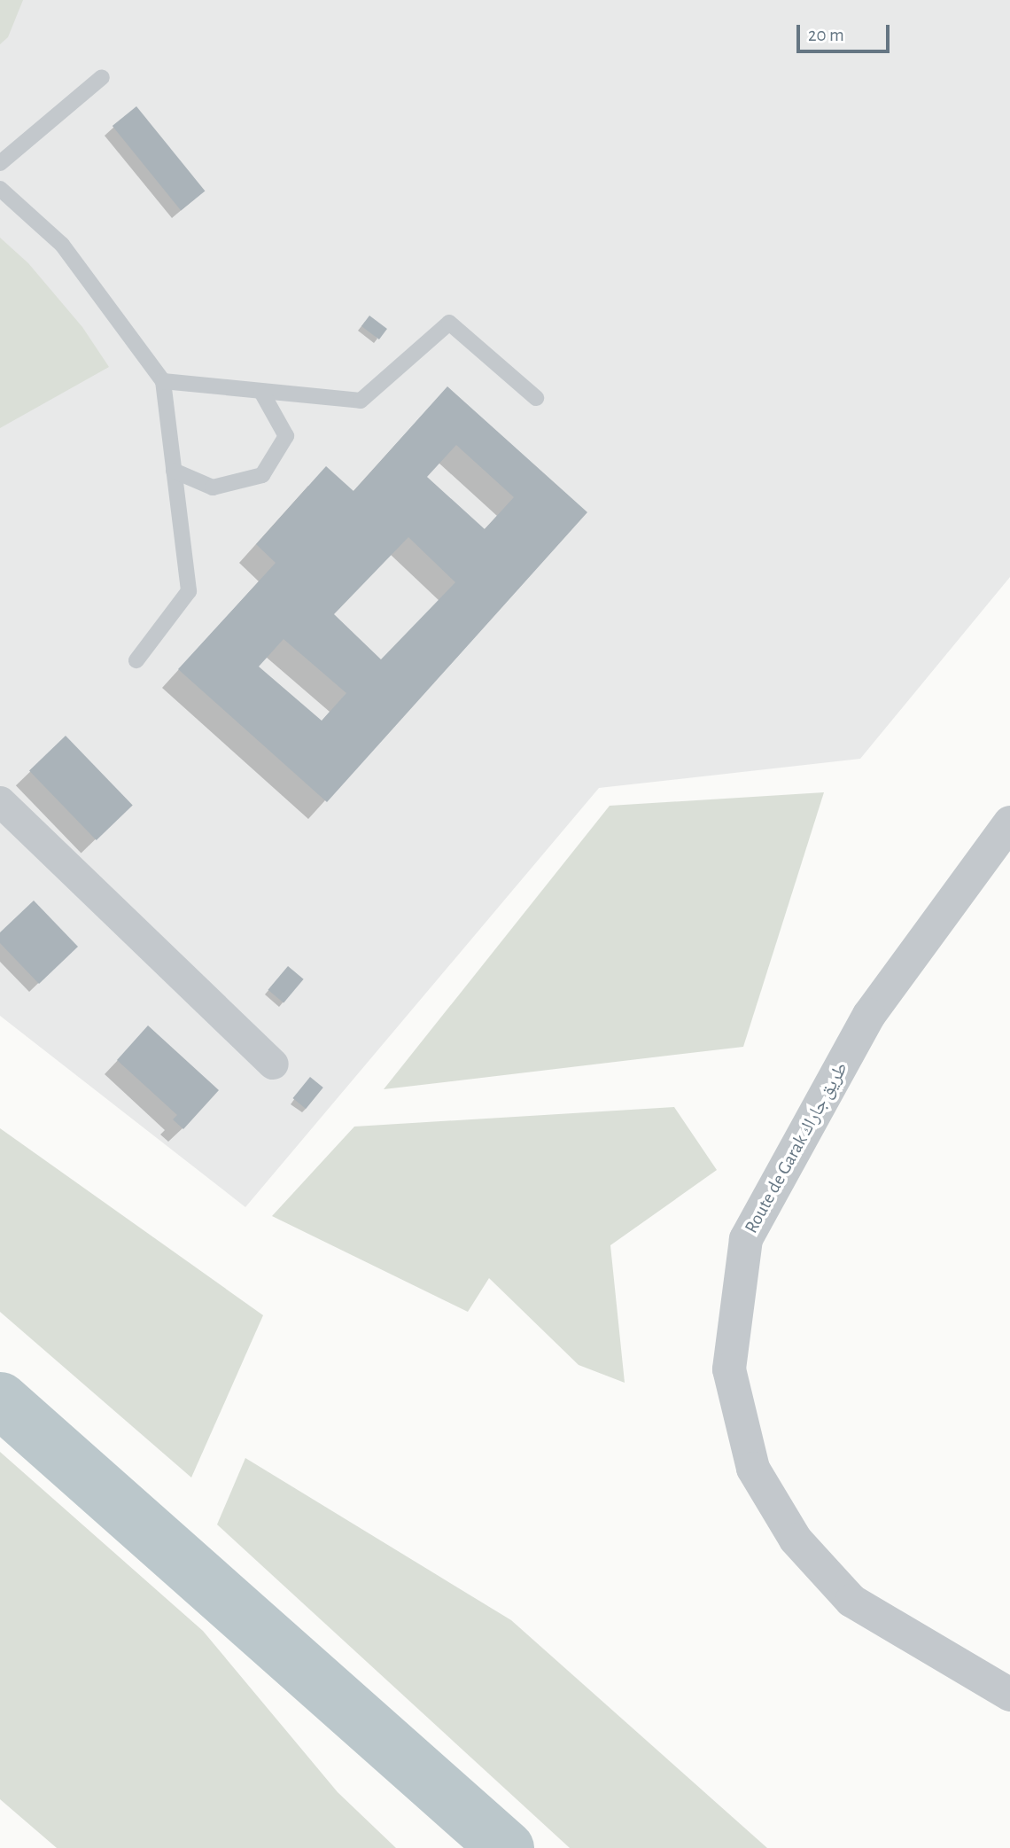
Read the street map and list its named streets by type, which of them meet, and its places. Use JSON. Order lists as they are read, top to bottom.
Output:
{
  "streets": {
    "street": ["Route de Garak طريق جاراك"]
  },
  "scale_bar": "20 m"
}
